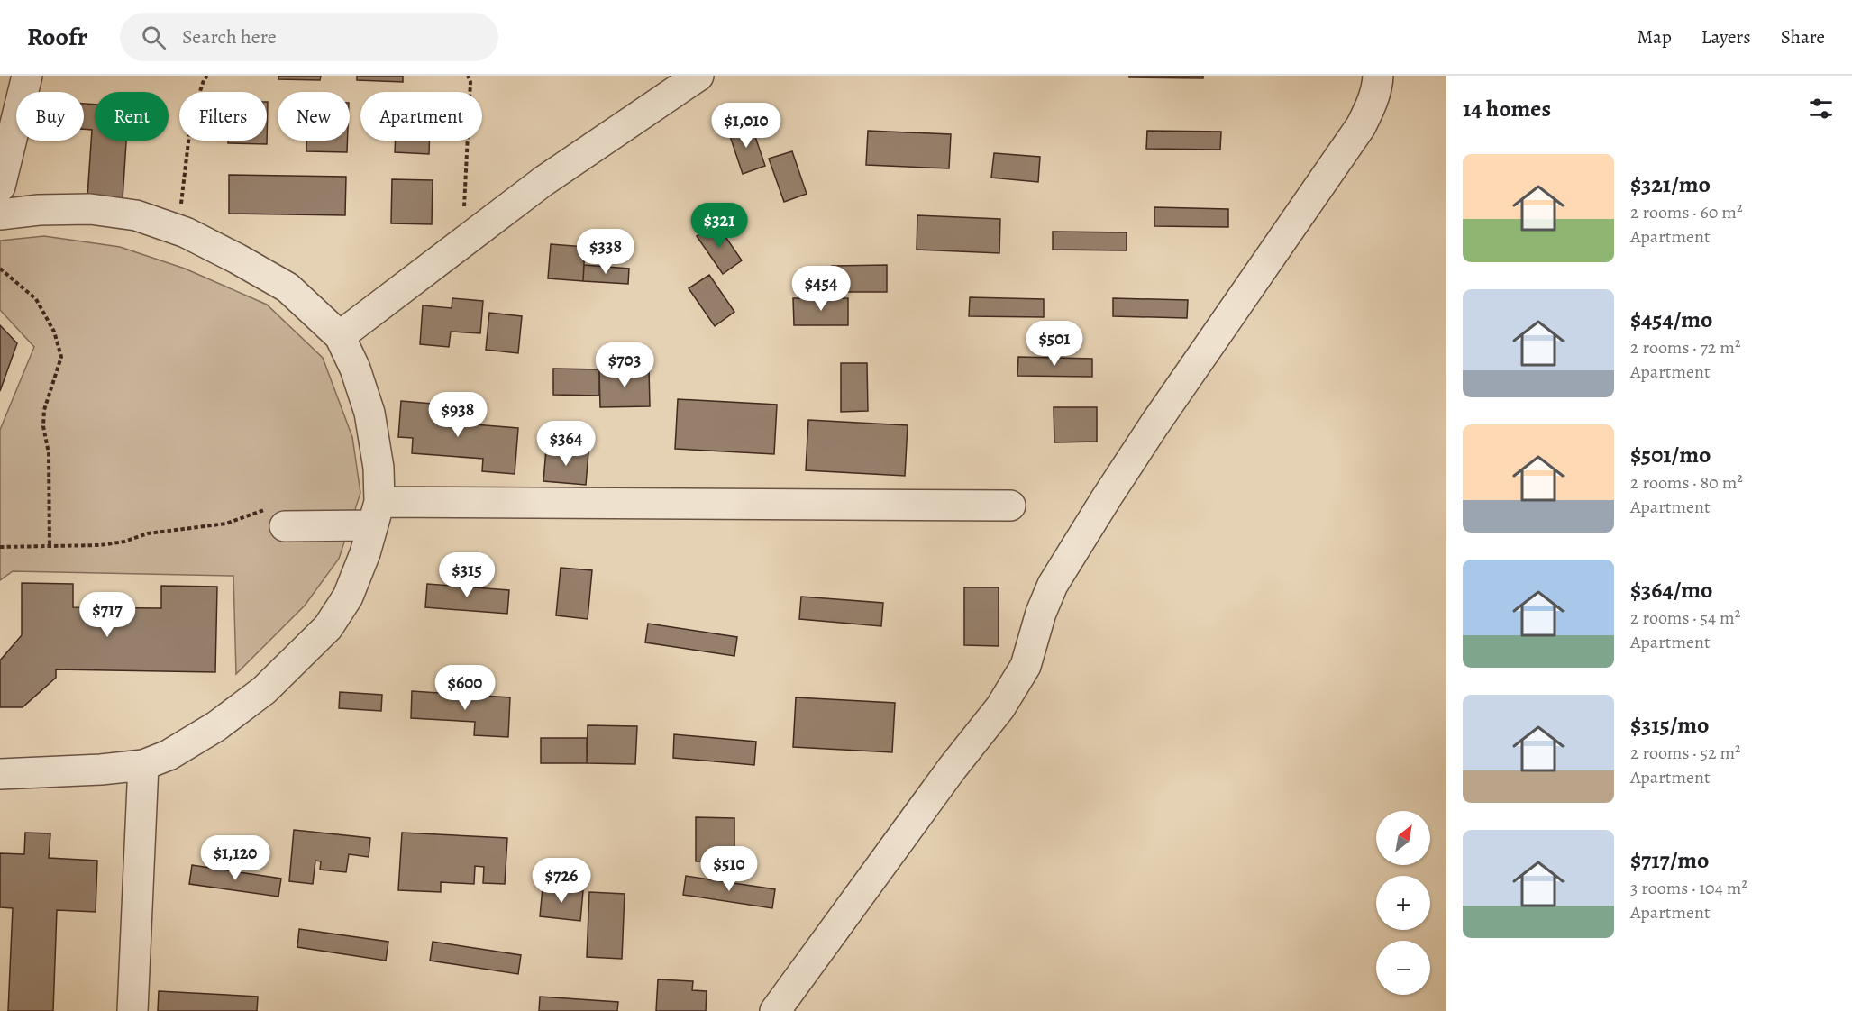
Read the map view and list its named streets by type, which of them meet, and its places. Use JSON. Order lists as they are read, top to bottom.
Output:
{
  "north": "top right",
  "page": {
    "header": "Roofr",
    "search": "Search here",
    "nav": ["Map", "Layers", "Share"],
    "heading": "14 homes",
    "chip": [
      "Buy",
      "Rent",
      "Filters",
      "New",
      "Apartment"
    ],
    "price": [
      "$1,010",
      "$321",
      "$338",
      "$454",
      "$501",
      "$703",
      "$938",
      "$364",
      "$315",
      "$717",
      "$600",
      "$1,120",
      "$510",
      "$726"
    ],
    "list": [
      {
        "name": "$321/mo",
        "note": "2 rooms · 60 m² · Apartment"
      },
      {
        "name": "$454/mo",
        "note": "2 rooms · 72 m² · Apartment"
      },
      {
        "name": "$501/mo",
        "note": "2 rooms · 80 m² · Apartment"
      },
      {
        "name": "$364/mo",
        "note": "2 rooms · 54 m² · Apartment"
      },
      {
        "name": "$315/mo",
        "note": "2 rooms · 52 m² · Apartment"
      },
      {
        "name": "$717/mo",
        "note": "3 rooms · 104 m² · Apartment"
      }
    ],
    "map_buttons": ["+", "−"]
  }
}
